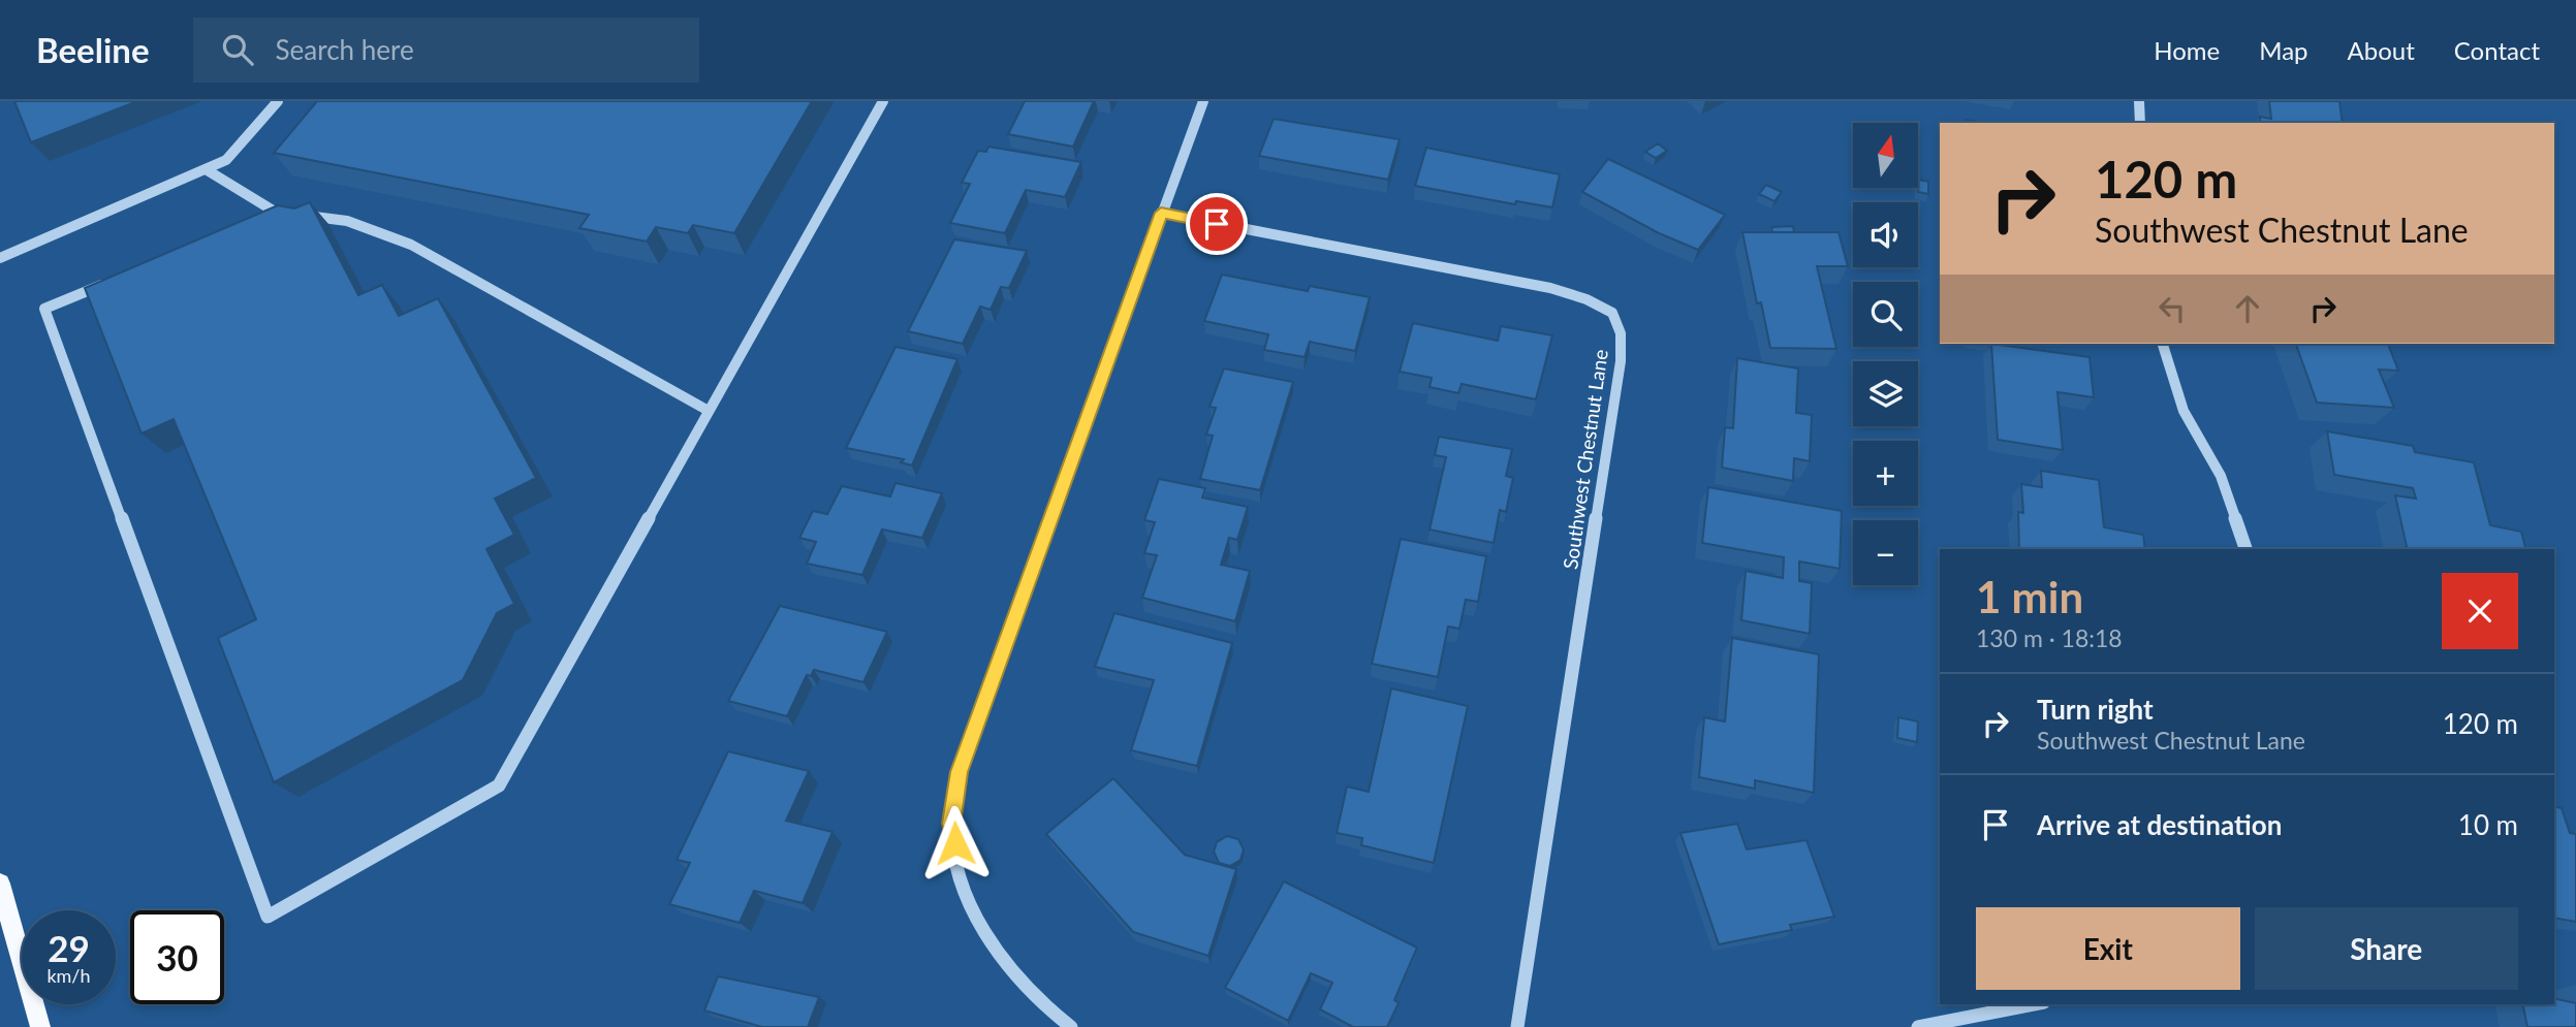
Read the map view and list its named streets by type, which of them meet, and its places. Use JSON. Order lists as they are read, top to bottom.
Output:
{
  "streets": {
    "street": ["Southwest Chestnut Lane"]
  },
  "north": "top",
  "page": {
    "header": "Beeline",
    "search": "Search here",
    "nav": [
      "Home",
      "Map",
      "About",
      "Contact"
    ],
    "map_buttons": ["+", "−"],
    "turn": ["120 m", "Southwest Chestnut Lane"],
    "heading": ["1 min", "130 m · 18:18"],
    "list": [
      {
        "name": "Turn right",
        "note": "Southwest Chestnut Lane",
        "value": "120 m"
      },
      {
        "name": "Arrive at destination",
        "value": "10 m"
      }
    ],
    "buttons": ["Exit", "Share"],
    "speed": "29 km/h",
    "limit": "30"
  }
}
